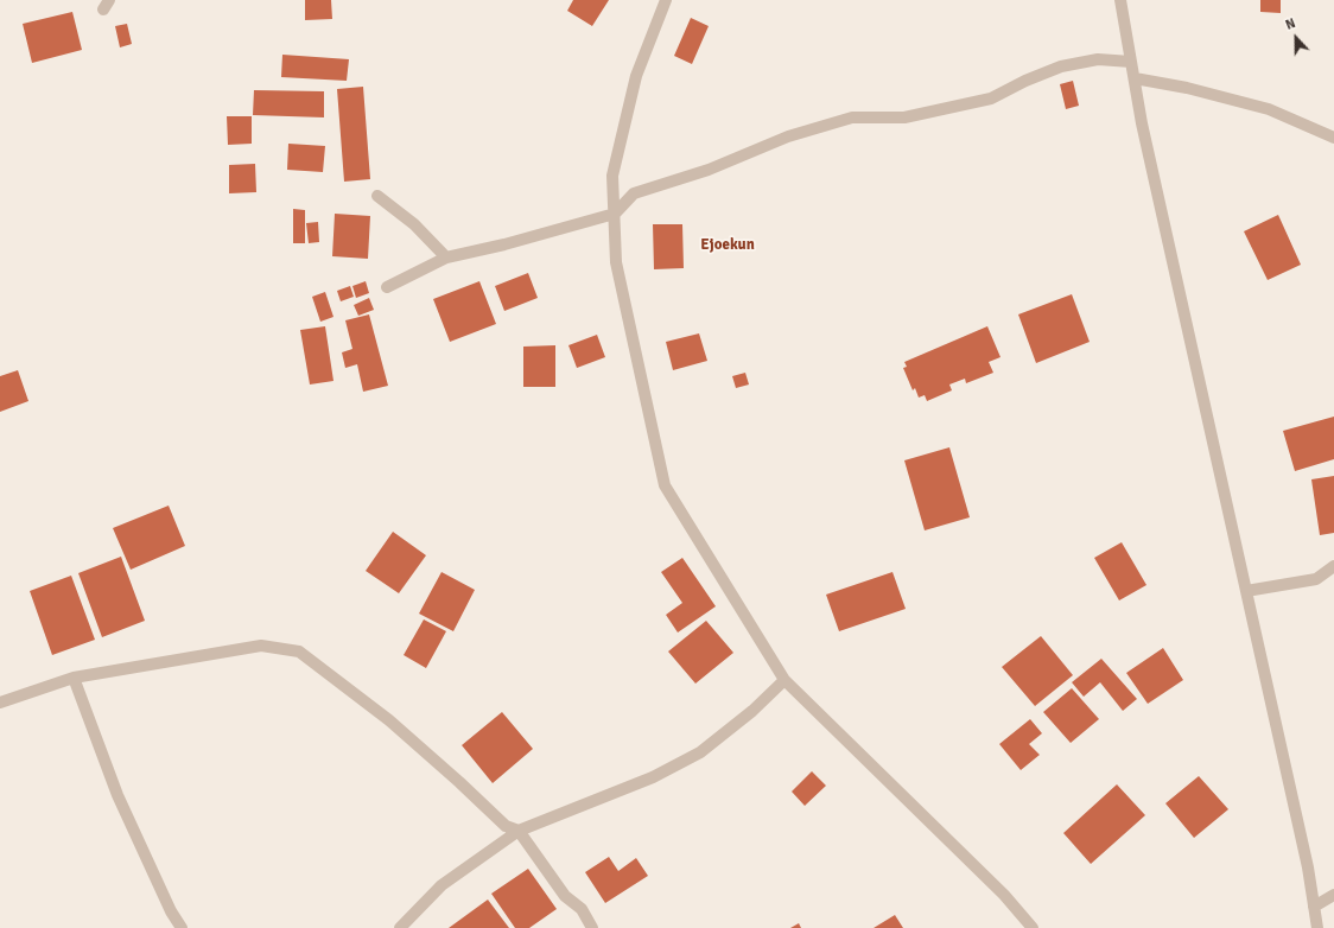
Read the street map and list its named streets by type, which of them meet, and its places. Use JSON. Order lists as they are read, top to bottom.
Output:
{
  "districts": ["Ejoekun"],
  "north": "top"
}
